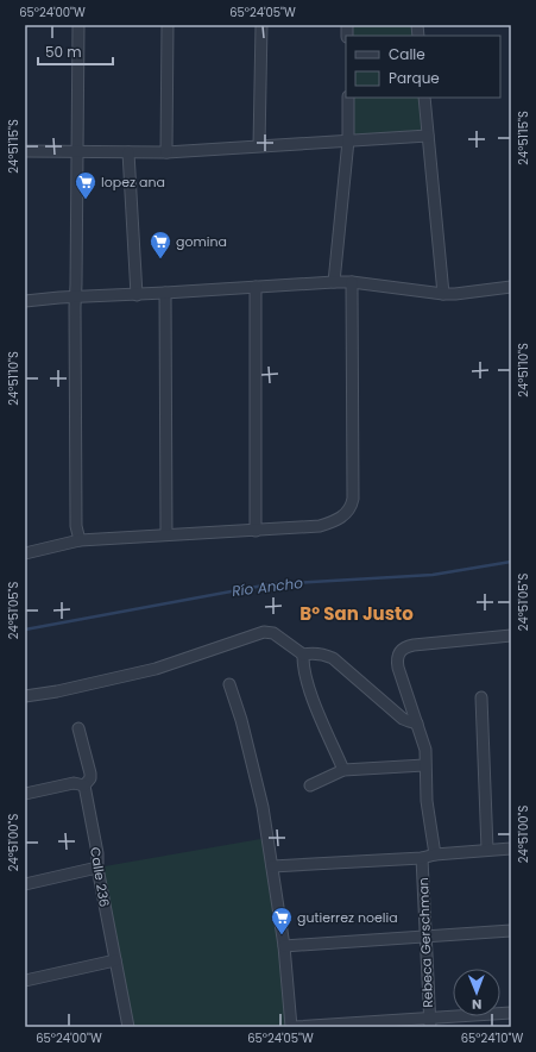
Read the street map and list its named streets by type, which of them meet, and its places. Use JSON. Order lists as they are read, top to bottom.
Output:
{
  "streets": {
    "street": ["Calle 236", "Rebeca Gerschman"]
  },
  "districts": ["Bº San Justo"],
  "water": ["Río Ancho"],
  "places": {
    "supermarket": ["lopez ana", "gomina", "gutierrez noelia"]
  },
  "legend": ["Calle", "Parque"],
  "scale_bar": "50 m",
  "north": "bottom",
  "coordinates": [
    "65°24'00\"W",
    "65°24'05\"W",
    "24°51'15\"S",
    "24°51'10\"S",
    "24°51'05\"S",
    "24°51'00\"S",
    "65°24'10\"W"
  ]
}
